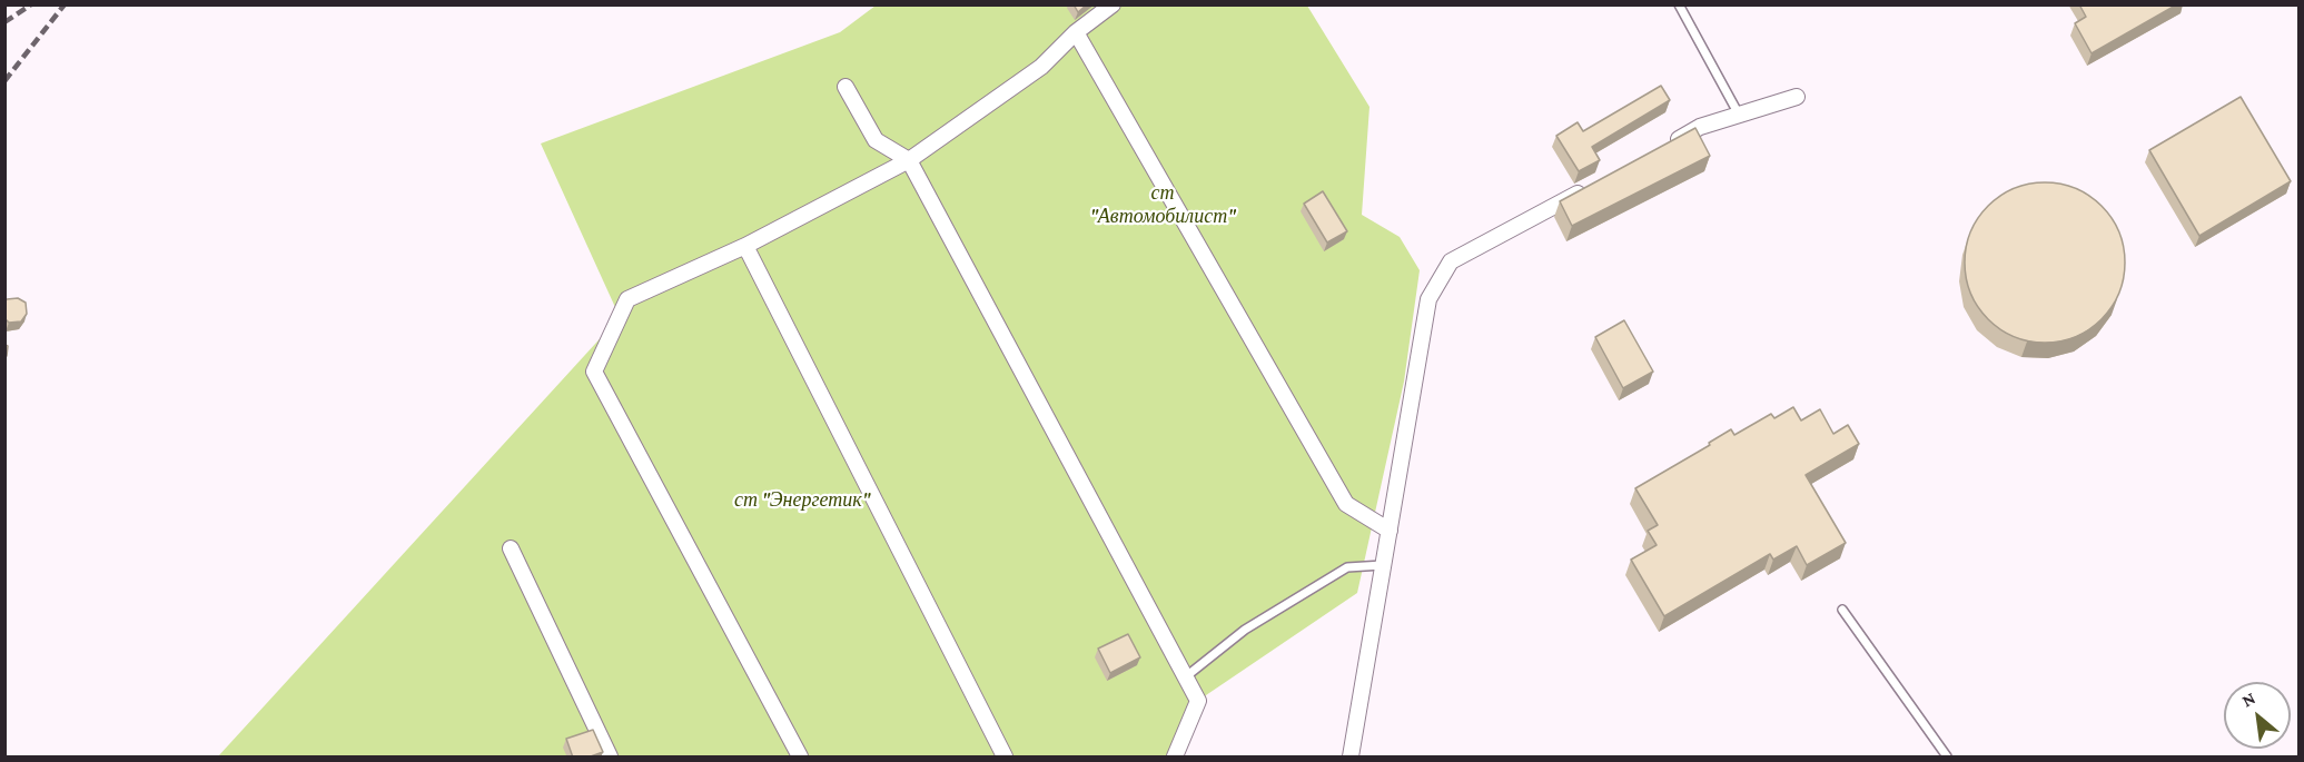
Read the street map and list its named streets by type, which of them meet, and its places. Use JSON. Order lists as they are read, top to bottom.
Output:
{
  "parks": ["ст \"Автомобилист\"", "ст \"Энергетик\""],
  "north": "top left"
}
